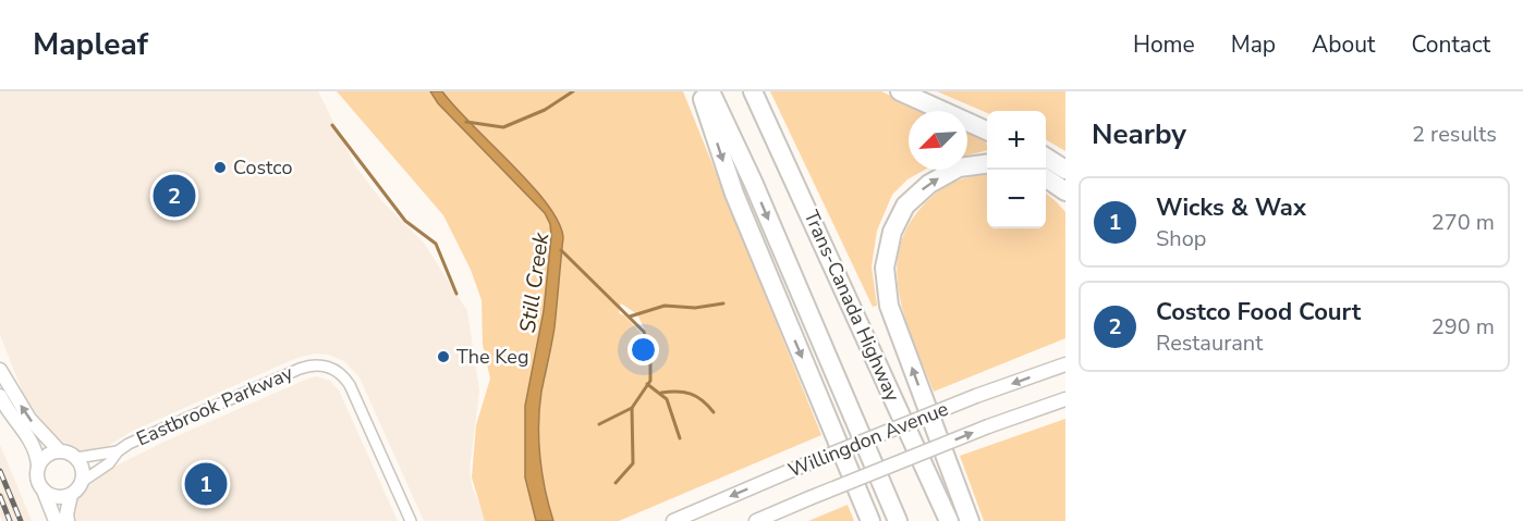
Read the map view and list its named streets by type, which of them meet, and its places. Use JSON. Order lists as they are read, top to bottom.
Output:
{
  "streets": {
    "highway": ["Trans-Canada Highway"],
    "main road": ["Willingdon Avenue"],
    "street": ["Eastbrook Parkway"]
  },
  "water": ["Still Creek"],
  "places": ["Costco", "The Keg"],
  "north": "bottom left",
  "page": {
    "header": "Mapleaf",
    "nav": [
      "Home",
      "Map",
      "About",
      "Contact"
    ],
    "heading": ["Nearby", "2 results"],
    "map_buttons": ["+", "−"],
    "pins": ["2", "1"],
    "list": [
      {
        "mark": "1",
        "name": "Wicks & Wax",
        "note": "Shop",
        "value": "270 m"
      },
      {
        "mark": "2",
        "name": "Costco Food Court",
        "note": "Restaurant",
        "value": "290 m"
      }
    ]
  }
}
